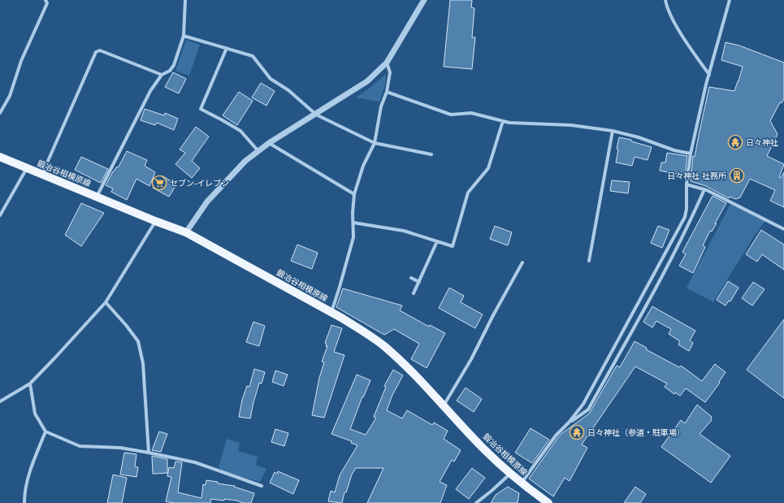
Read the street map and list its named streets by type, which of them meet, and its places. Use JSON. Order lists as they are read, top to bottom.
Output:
{
  "streets": {
    "main road": ["鍛冶谷相模原線"]
  },
  "places": {
    "temple": ["日々神社", "日々神社（参道・駐車場）"],
    "building": ["日々神社 社務所"],
    "supermarket": ["セブン-イレブン"]
  }
}
